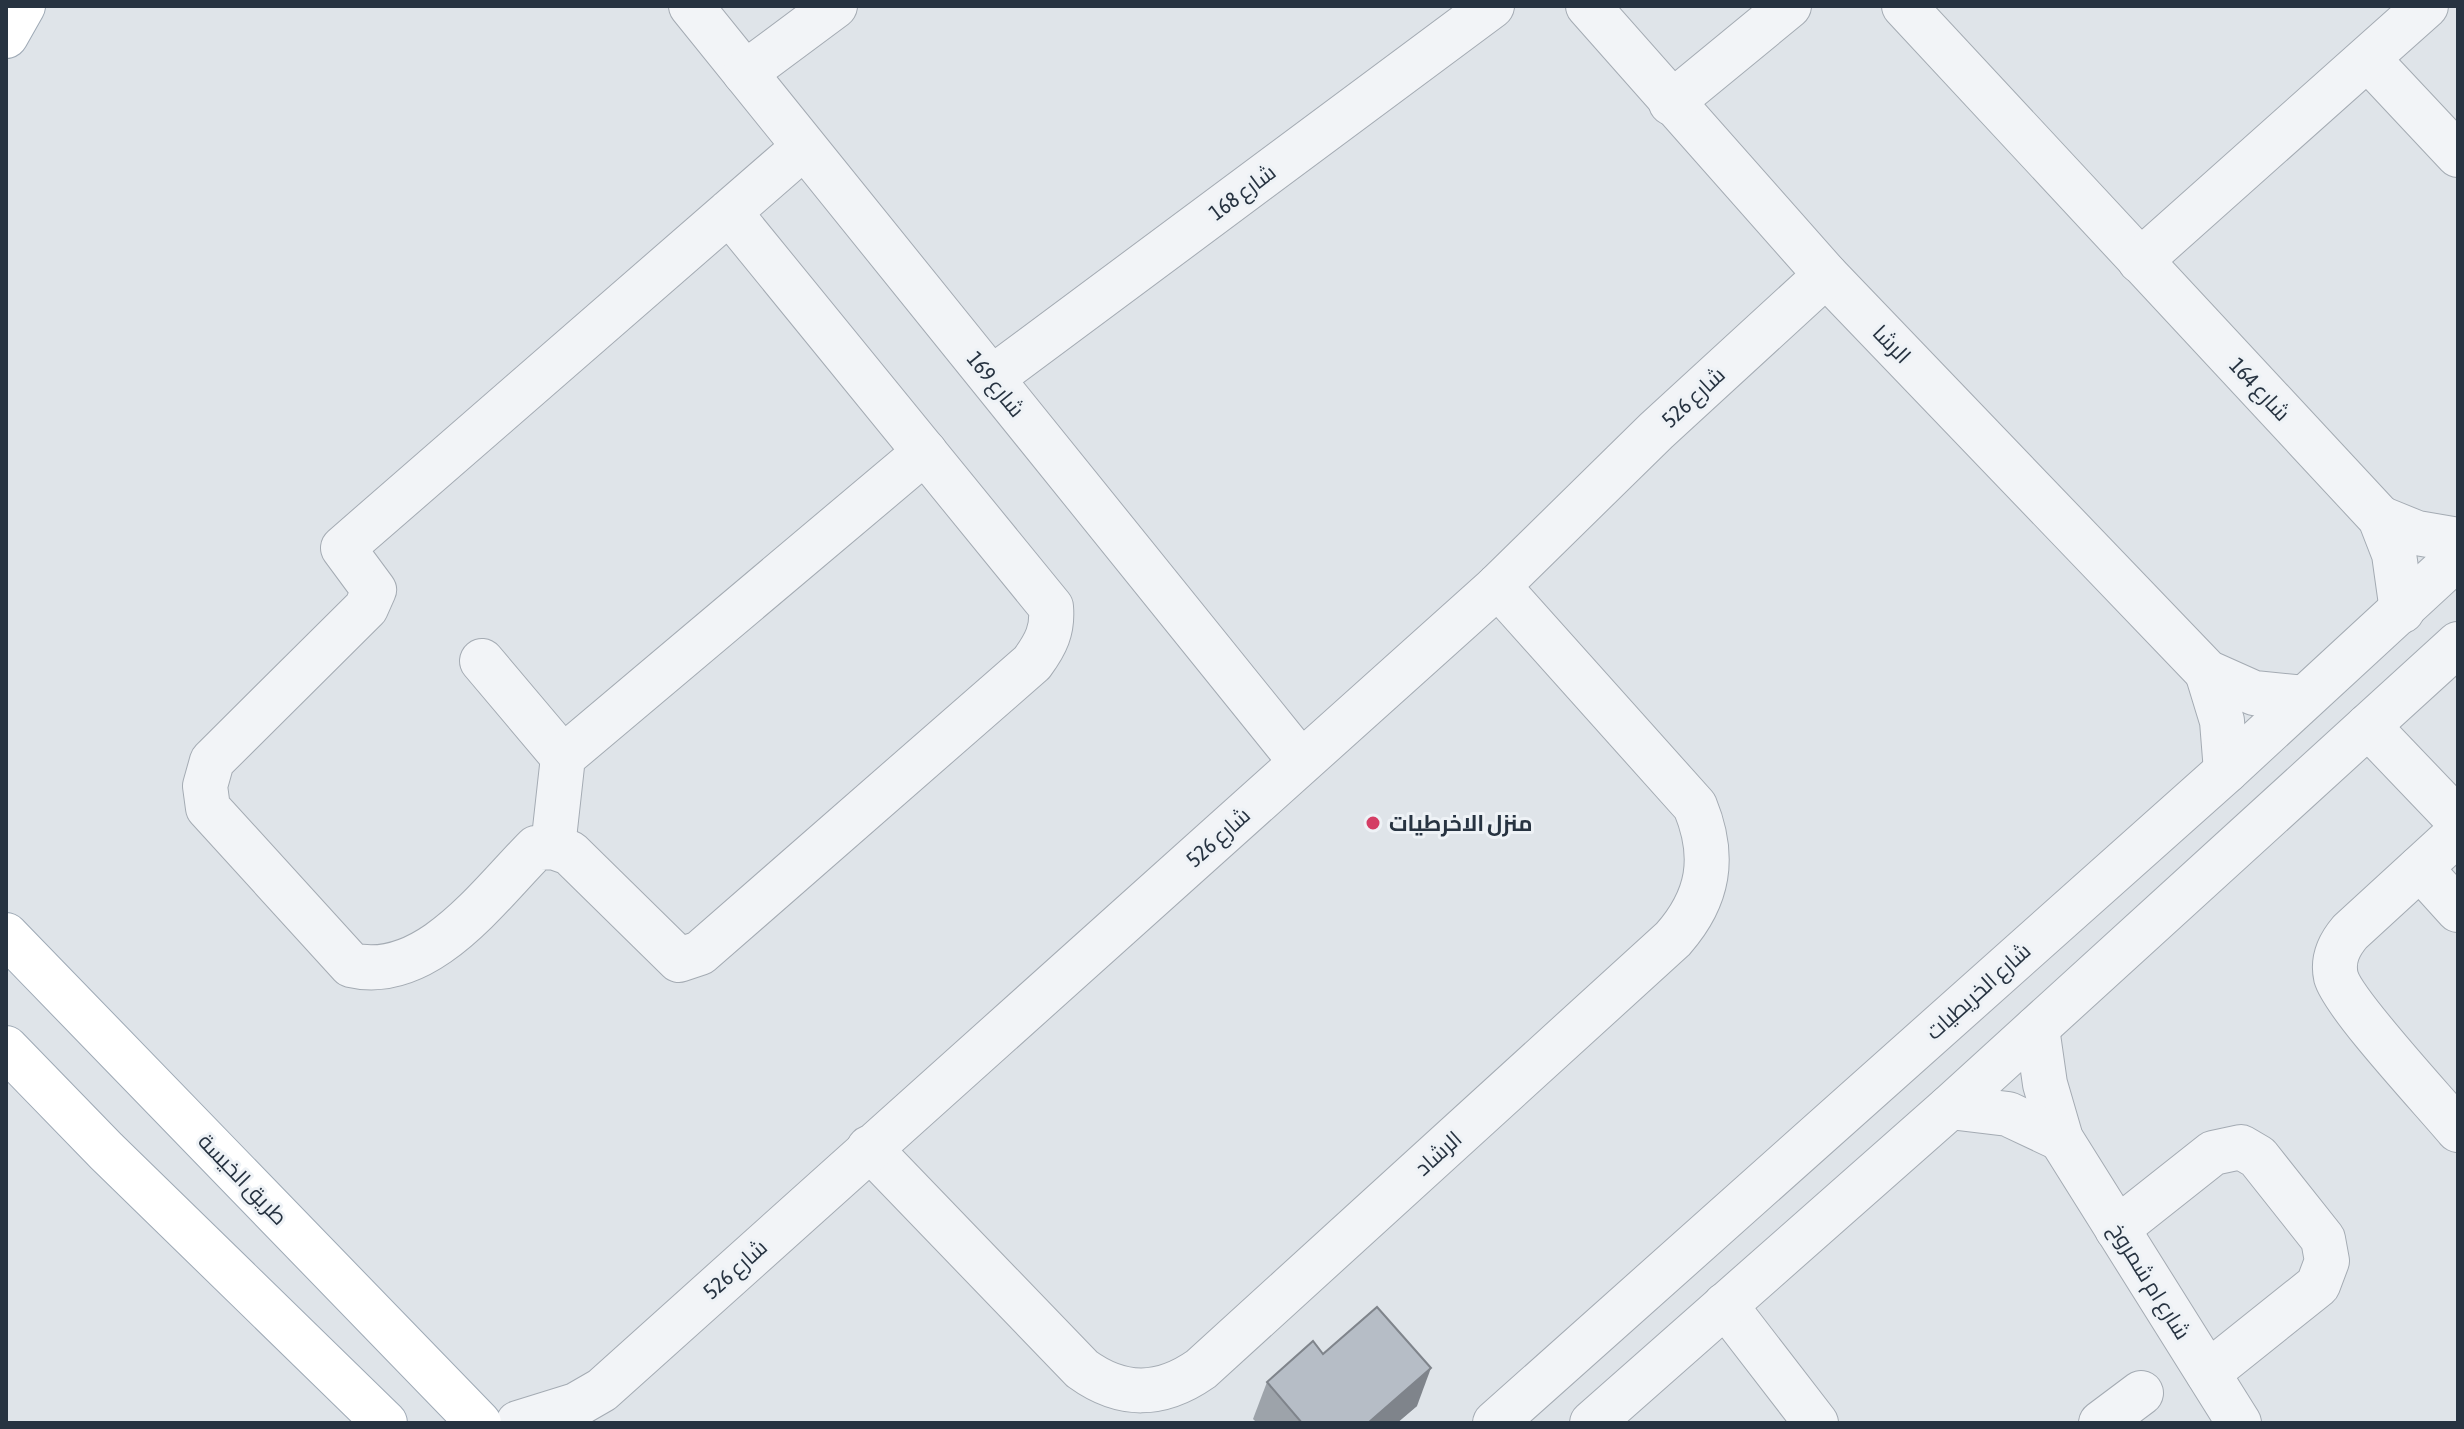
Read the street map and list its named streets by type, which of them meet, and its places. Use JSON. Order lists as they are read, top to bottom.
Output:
{
  "streets": {
    "main road": ["طريق الخيسة"],
    "street": [
      "شارع 168",
      "الرشا",
      "شارع 169",
      "شارع 164",
      "شارع 526",
      "شارع الخريطيات",
      "الرشاد",
      "شارع ام شمروخ"
    ]
  },
  "crossings": [
    ["شارع 168", "شارع 169"],
    ["الرشا", "شارع 526"],
    ["الرشا", "شارع الخريطيات"],
    ["شارع 169", "شارع 526"],
    ["شارع 164", "شارع الخريطيات"],
    ["شارع 526", "الرشاد"]
  ],
  "places": ["منزل الاخرطيات"]
}
